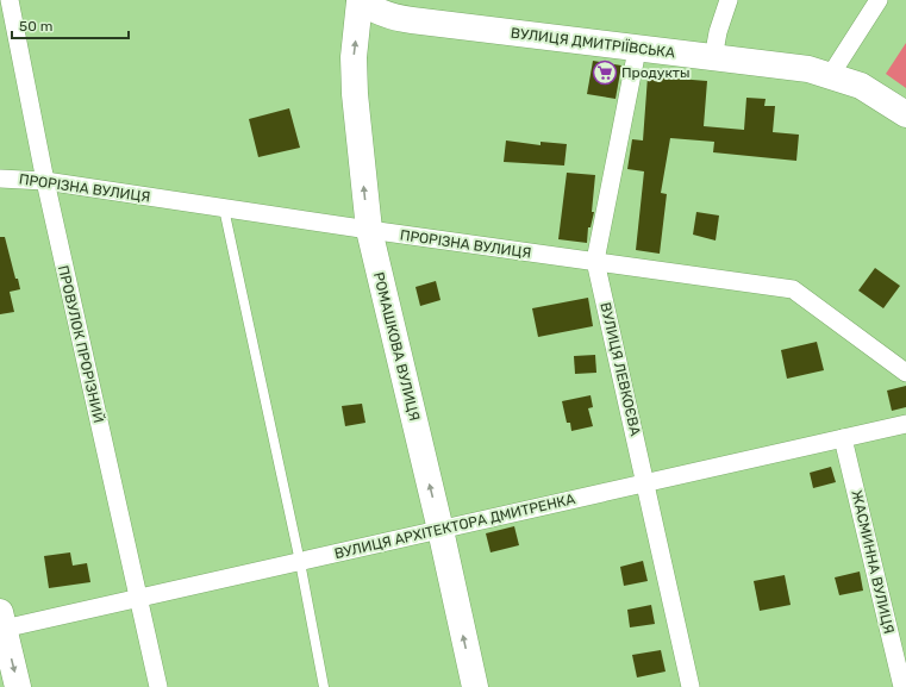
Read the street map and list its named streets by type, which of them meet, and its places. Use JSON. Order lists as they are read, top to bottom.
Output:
{
  "streets": {
    "street": [
      "ВУЛИЦЯ ДМИТРІЇВСЬКА",
      "ПРОРІЗНА ВУЛИЦЯ",
      "ПРОВУЛОК ПРОРІЗНИЙ",
      "РОМАШКОВА ВУЛИЦЯ",
      "ВУЛИЦЯ ЛЕВКОЄВА",
      "ВУЛИЦЯ АРХІТЕКТОРА ДМИТРЕНКА",
      "ЖАСМИННА ВУЛИЦЯ"
    ]
  },
  "crossings": [
    ["ВУЛИЦЯ ДМИТРІЇВСЬКА", "РОМАШКОВА ВУЛИЦЯ"],
    ["ВУЛИЦЯ ДМИТРІЇВСЬКА", "ВУЛИЦЯ ЛЕВКОЄВА"],
    ["ПРОРІЗНА ВУЛИЦЯ", "ПРОВУЛОК ПРОРІЗНИЙ"],
    ["ПРОРІЗНА ВУЛИЦЯ", "РОМАШКОВА ВУЛИЦЯ"],
    ["ПРОРІЗНА ВУЛИЦЯ", "ВУЛИЦЯ ЛЕВКОЄВА"],
    ["ПРОВУЛОК ПРОРІЗНИЙ", "ВУЛИЦЯ АРХІТЕКТОРА ДМИТРЕНКА"],
    ["РОМАШКОВА ВУЛИЦЯ", "ВУЛИЦЯ АРХІТЕКТОРА ДМИТРЕНКА"],
    ["ВУЛИЦЯ ЛЕВКОЄВА", "ВУЛИЦЯ АРХІТЕКТОРА ДМИТРЕНКА"],
    ["ВУЛИЦЯ АРХІТЕКТОРА ДМИТРЕНКА", "ЖАСМИННА ВУЛИЦЯ"]
  ],
  "one_way": ["РОМАШКОВА ВУЛИЦЯ"],
  "places": {
    "supermarket": ["Продукты"]
  },
  "scale_bar": "50 m"
}
